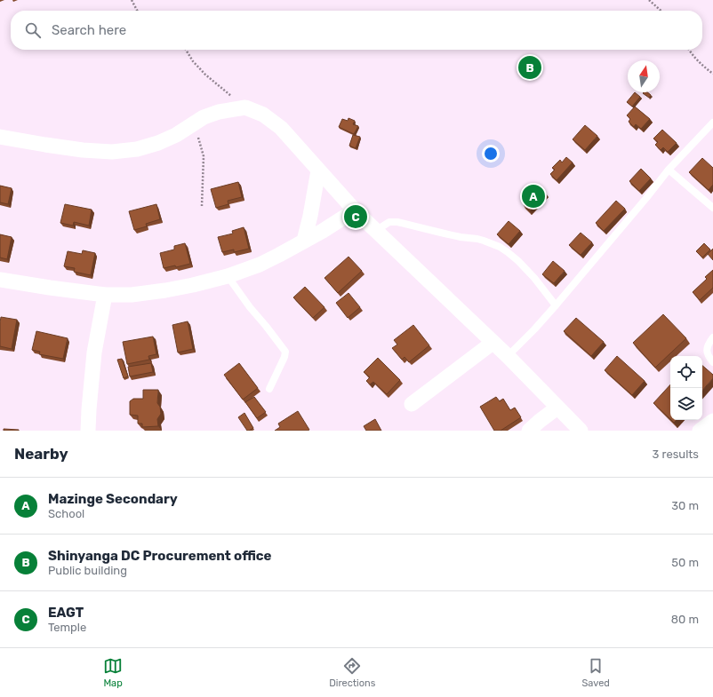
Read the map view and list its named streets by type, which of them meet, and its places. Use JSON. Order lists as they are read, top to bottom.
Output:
{
  "north": "top",
  "page": {
    "search": "Search here",
    "pins": ["B", "A", "C"],
    "heading": ["Nearby", "3 results"],
    "list": [
      {
        "mark": "A",
        "name": "Mazinge Secondary",
        "note": "School",
        "value": "30 m"
      },
      {
        "mark": "B",
        "name": "Shinyanga DC Procurement office",
        "note": "Public building",
        "value": "50 m"
      },
      {
        "mark": "C",
        "name": "EAGT",
        "note": "Temple",
        "value": "80 m"
      }
    ],
    "nav": ["Map", "Directions", "Saved"]
  }
}
